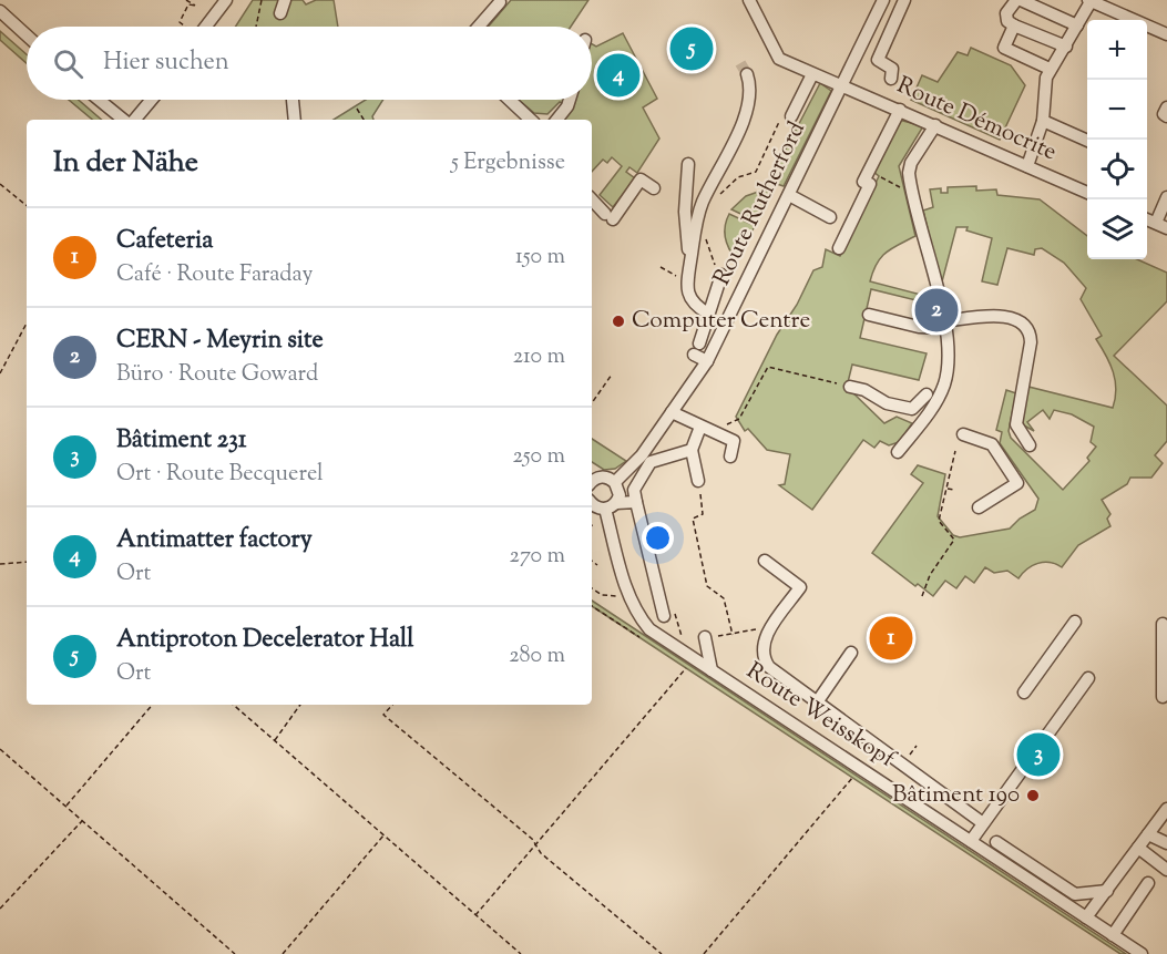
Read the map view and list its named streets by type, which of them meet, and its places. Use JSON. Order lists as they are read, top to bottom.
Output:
{
  "streets": {
    "street": ["Route Démocrite", "Route Rutherford", "Route Weisskopf"]
  },
  "crossings": [
    ["Route Démocrite", "Route Rutherford"],
    ["Route Rutherford", "Route Weisskopf"]
  ],
  "places": ["Computer Centre", "Bâtiment 190"],
  "page": {
    "map_buttons": ["+", "−"],
    "pins": [
      "5",
      "4",
      "2",
      "1",
      "3"
    ],
    "search": "Hier suchen",
    "heading": ["In der Nähe", "5 Ergebnisse"],
    "list": [
      {
        "mark": "1",
        "name": "Cafeteria",
        "note": "Café · Route Faraday",
        "value": "150 m"
      },
      {
        "mark": "2",
        "name": "CERN - Meyrin site",
        "note": "Büro · Route Goward",
        "value": "210 m"
      },
      {
        "mark": "3",
        "name": "Bâtiment 231",
        "note": "Ort · Route Becquerel",
        "value": "250 m"
      },
      {
        "mark": "4",
        "name": "Antimatter factory",
        "note": "Ort",
        "value": "270 m"
      },
      {
        "mark": "5",
        "name": "Antiproton Decelerator Hall",
        "note": "Ort",
        "value": "280 m"
      }
    ]
  }
}
